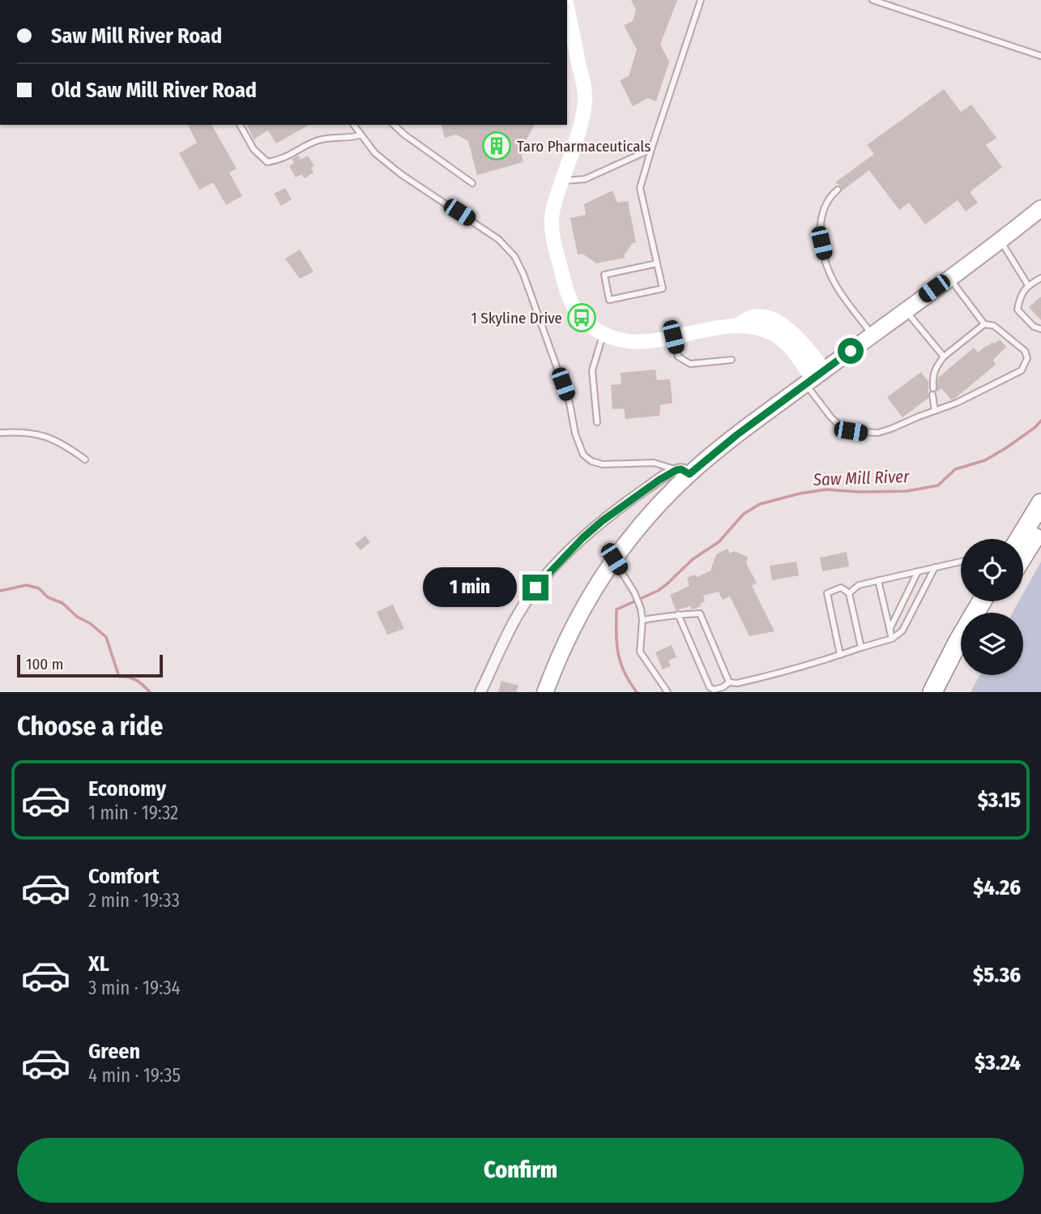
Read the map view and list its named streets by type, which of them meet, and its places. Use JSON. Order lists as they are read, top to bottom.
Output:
{
  "water": ["Saw Mill River"],
  "places": {
    "building": ["Taro Pharmaceuticals"],
    "bus stop": ["1 Skyline Drive"]
  },
  "scale_bar": "100 m",
  "page": {
    "banner": ["Saw Mill River Road", "Old Saw Mill River Road"],
    "bubble": "1 min",
    "scale": "100 m",
    "heading": "Choose a ride",
    "list": [
      {
        "name": "Economy",
        "note": "1 min · 19:32",
        "value": "$3.15"
      },
      {
        "name": "Comfort",
        "note": "2 min · 19:33",
        "value": "$4.26"
      },
      {
        "name": "XL",
        "note": "3 min · 19:34",
        "value": "$5.36"
      },
      {
        "name": "Green",
        "note": "4 min · 19:35",
        "value": "$3.24"
      }
    ],
    "buttons": "Confirm"
  }
}
